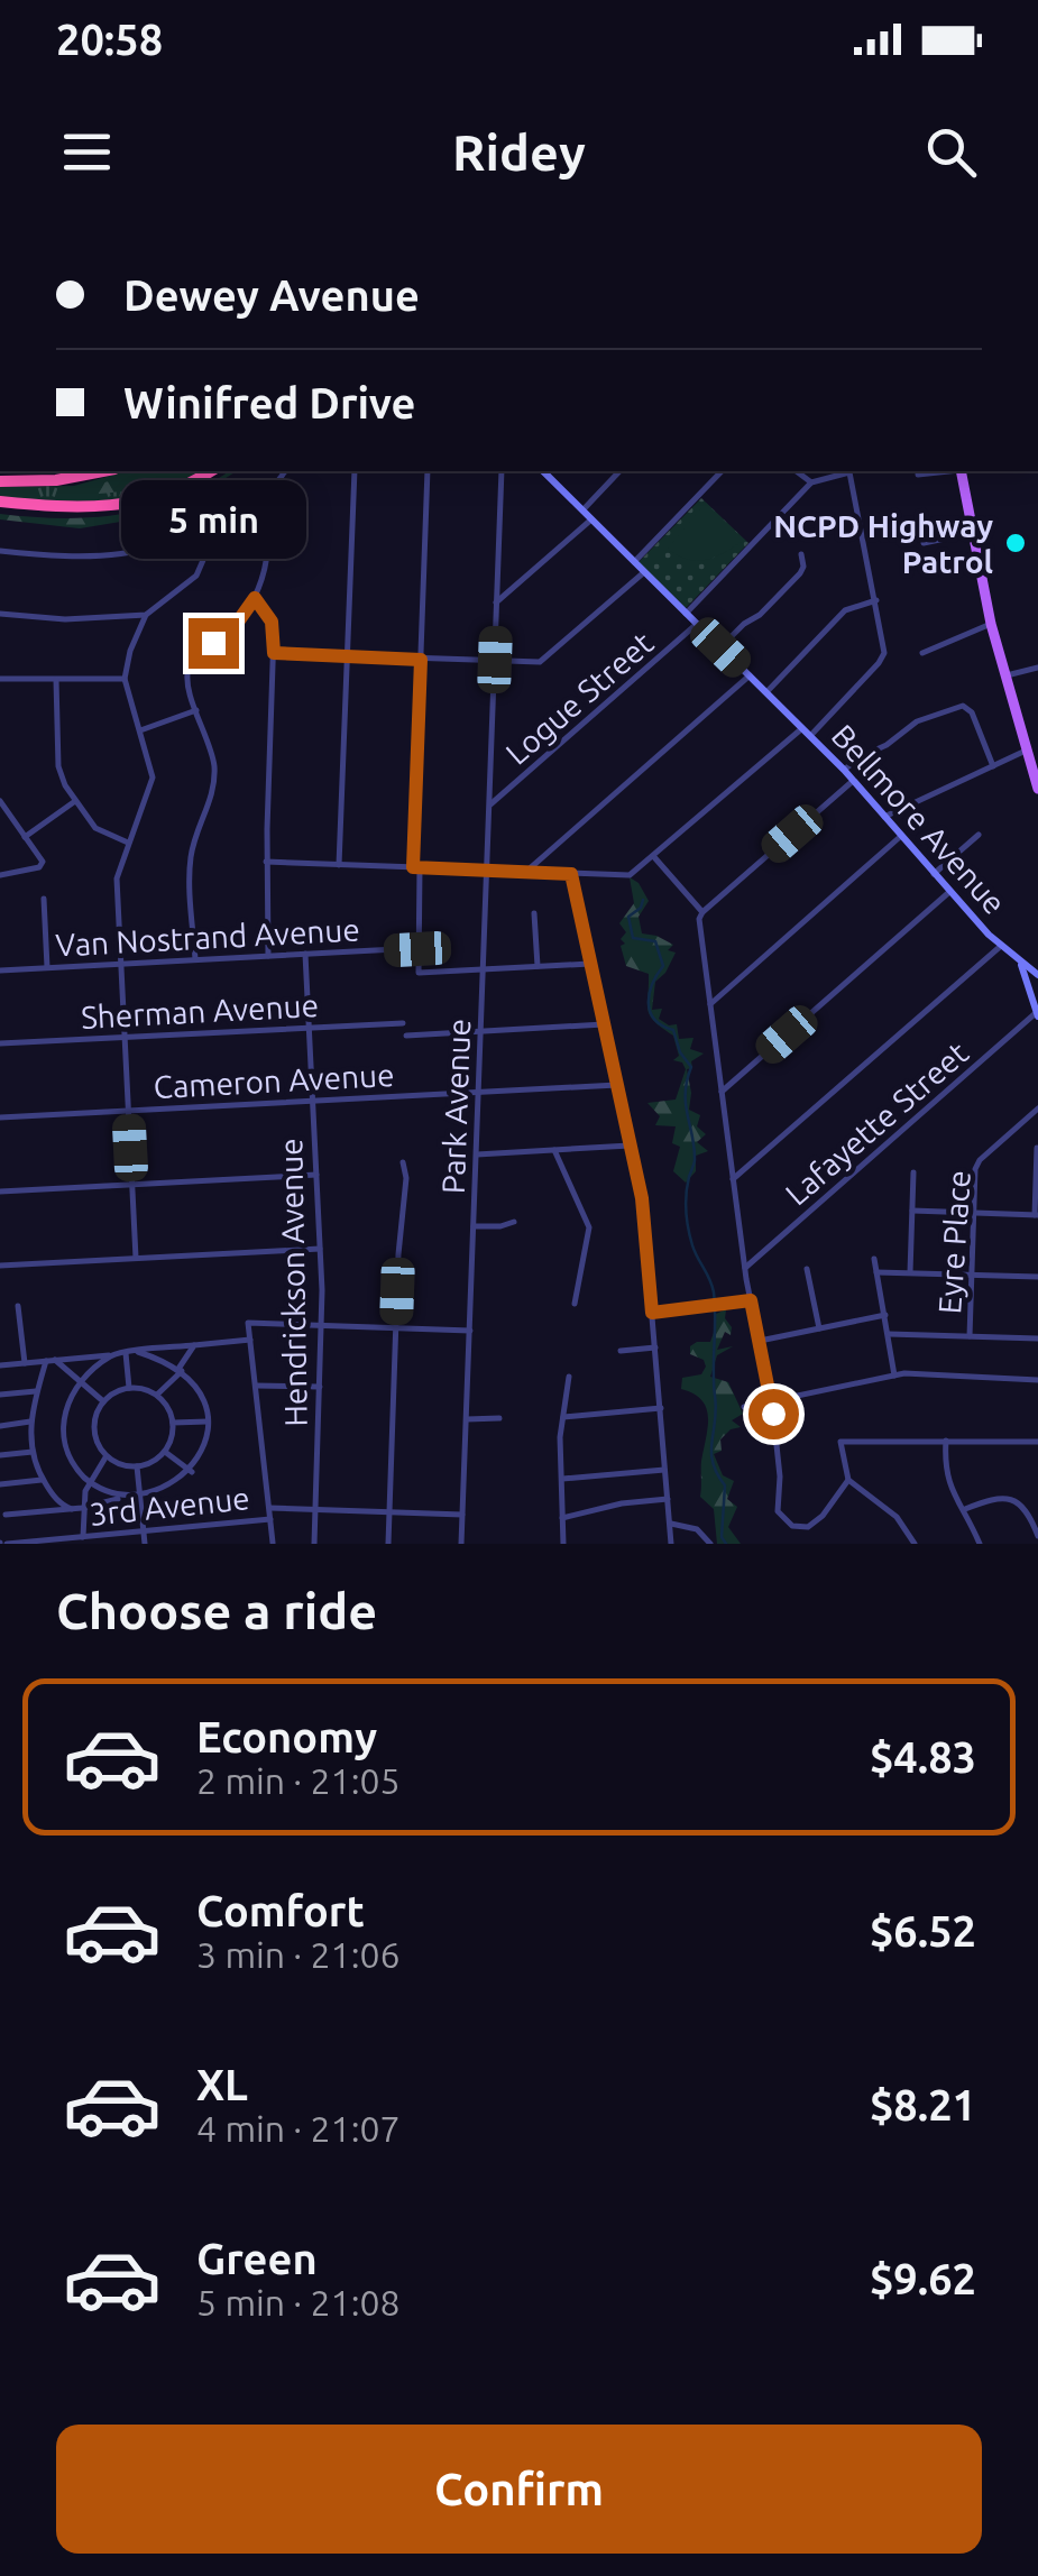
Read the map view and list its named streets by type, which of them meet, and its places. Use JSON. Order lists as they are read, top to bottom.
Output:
{
  "streets": {
    "main road": ["Bellmore Avenue"],
    "street": [
      "Logue Street",
      "Van Nostrand Avenue",
      "Sherman Avenue",
      "Cameron Avenue",
      "Park Avenue",
      "Lafayette Street",
      "Eyre Place",
      "Hendrickson Avenue",
      "3rd Avenue"
    ]
  },
  "crossings": [
    ["Logue Street", "Bellmore Avenue"],
    ["Logue Street", "Park Avenue"],
    ["Van Nostrand Avenue", "Hendrickson Avenue"],
    ["Sherman Avenue", "Hendrickson Avenue"],
    ["Cameron Avenue", "Park Avenue"],
    ["Cameron Avenue", "Hendrickson Avenue"]
  ],
  "places": ["NCPD Highway Patrol"],
  "page": {
    "status": "20:58",
    "header": "Ridey",
    "banner": ["Dewey Avenue", "Winifred Drive"],
    "bubble": "5 min",
    "heading": "Choose a ride",
    "list": [
      {
        "name": "Economy",
        "note": "2 min · 21:05",
        "value": "$4.83"
      },
      {
        "name": "Comfort",
        "note": "3 min · 21:06",
        "value": "$6.52"
      },
      {
        "name": "XL",
        "note": "4 min · 21:07",
        "value": "$8.21"
      },
      {
        "name": "Green",
        "note": "5 min · 21:08",
        "value": "$9.62"
      }
    ],
    "buttons": "Confirm"
  }
}
